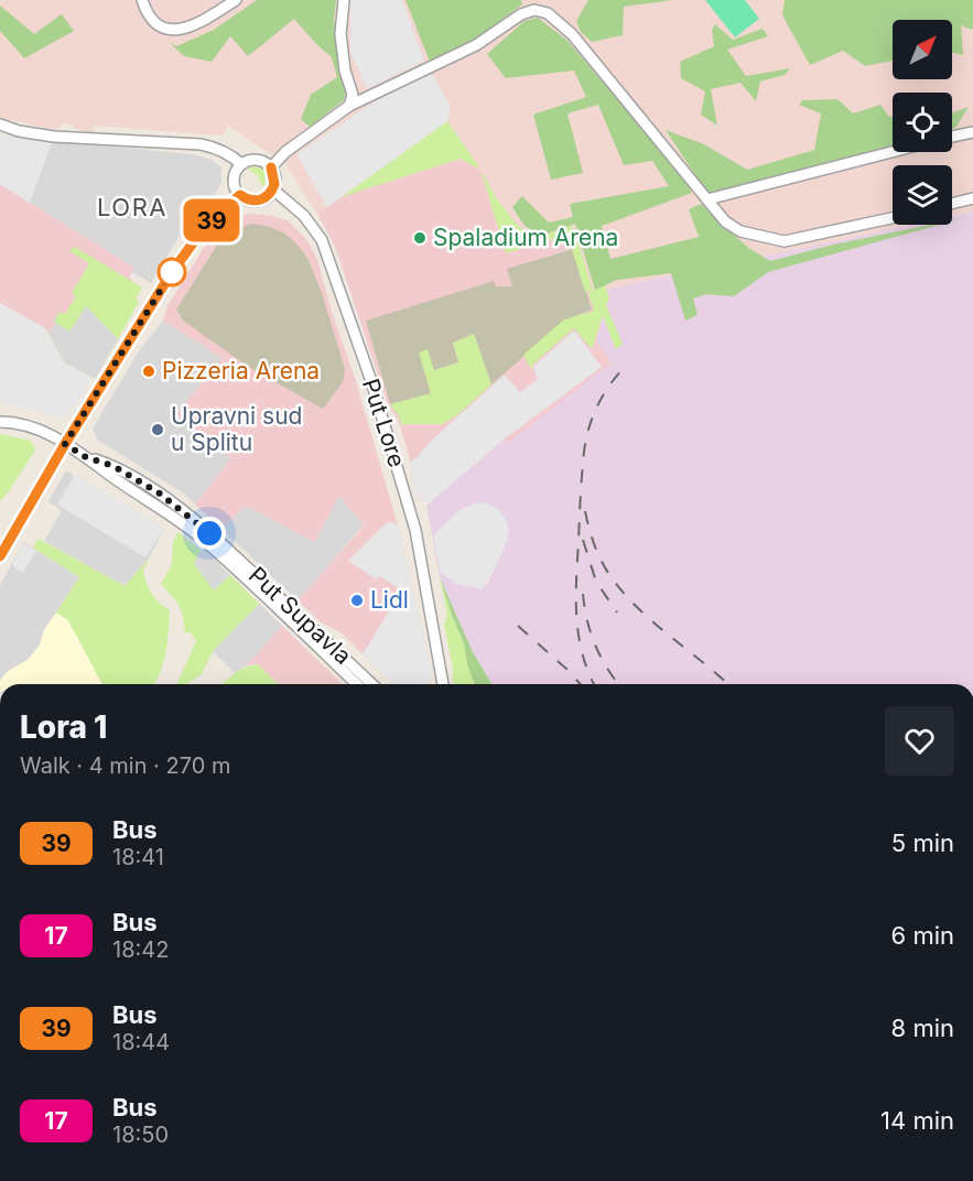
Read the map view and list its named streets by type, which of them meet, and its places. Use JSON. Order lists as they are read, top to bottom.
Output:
{
  "streets": {
    "street": ["Put Lore", "Put Supavla"]
  },
  "districts": ["LORA"],
  "places": [
    "Spaladium Arena",
    "Pizzeria Arena",
    "Upravni sud u Splitu",
    "Lidl"
  ],
  "lines": ["bus line 39"],
  "north": "top right",
  "page": {
    "on_map": "39",
    "heading": ["Lora 1", "Walk · 4 min · 270 m"],
    "list": [
      {
        "mark": "39",
        "name": "Bus",
        "note": "18:41",
        "value": "5 min"
      },
      {
        "mark": "17",
        "name": "Bus",
        "note": "18:42",
        "value": "6 min"
      },
      {
        "mark": "39",
        "name": "Bus",
        "note": "18:44",
        "value": "8 min"
      },
      {
        "mark": "17",
        "name": "Bus",
        "note": "18:50",
        "value": "14 min"
      }
    ]
  }
}
